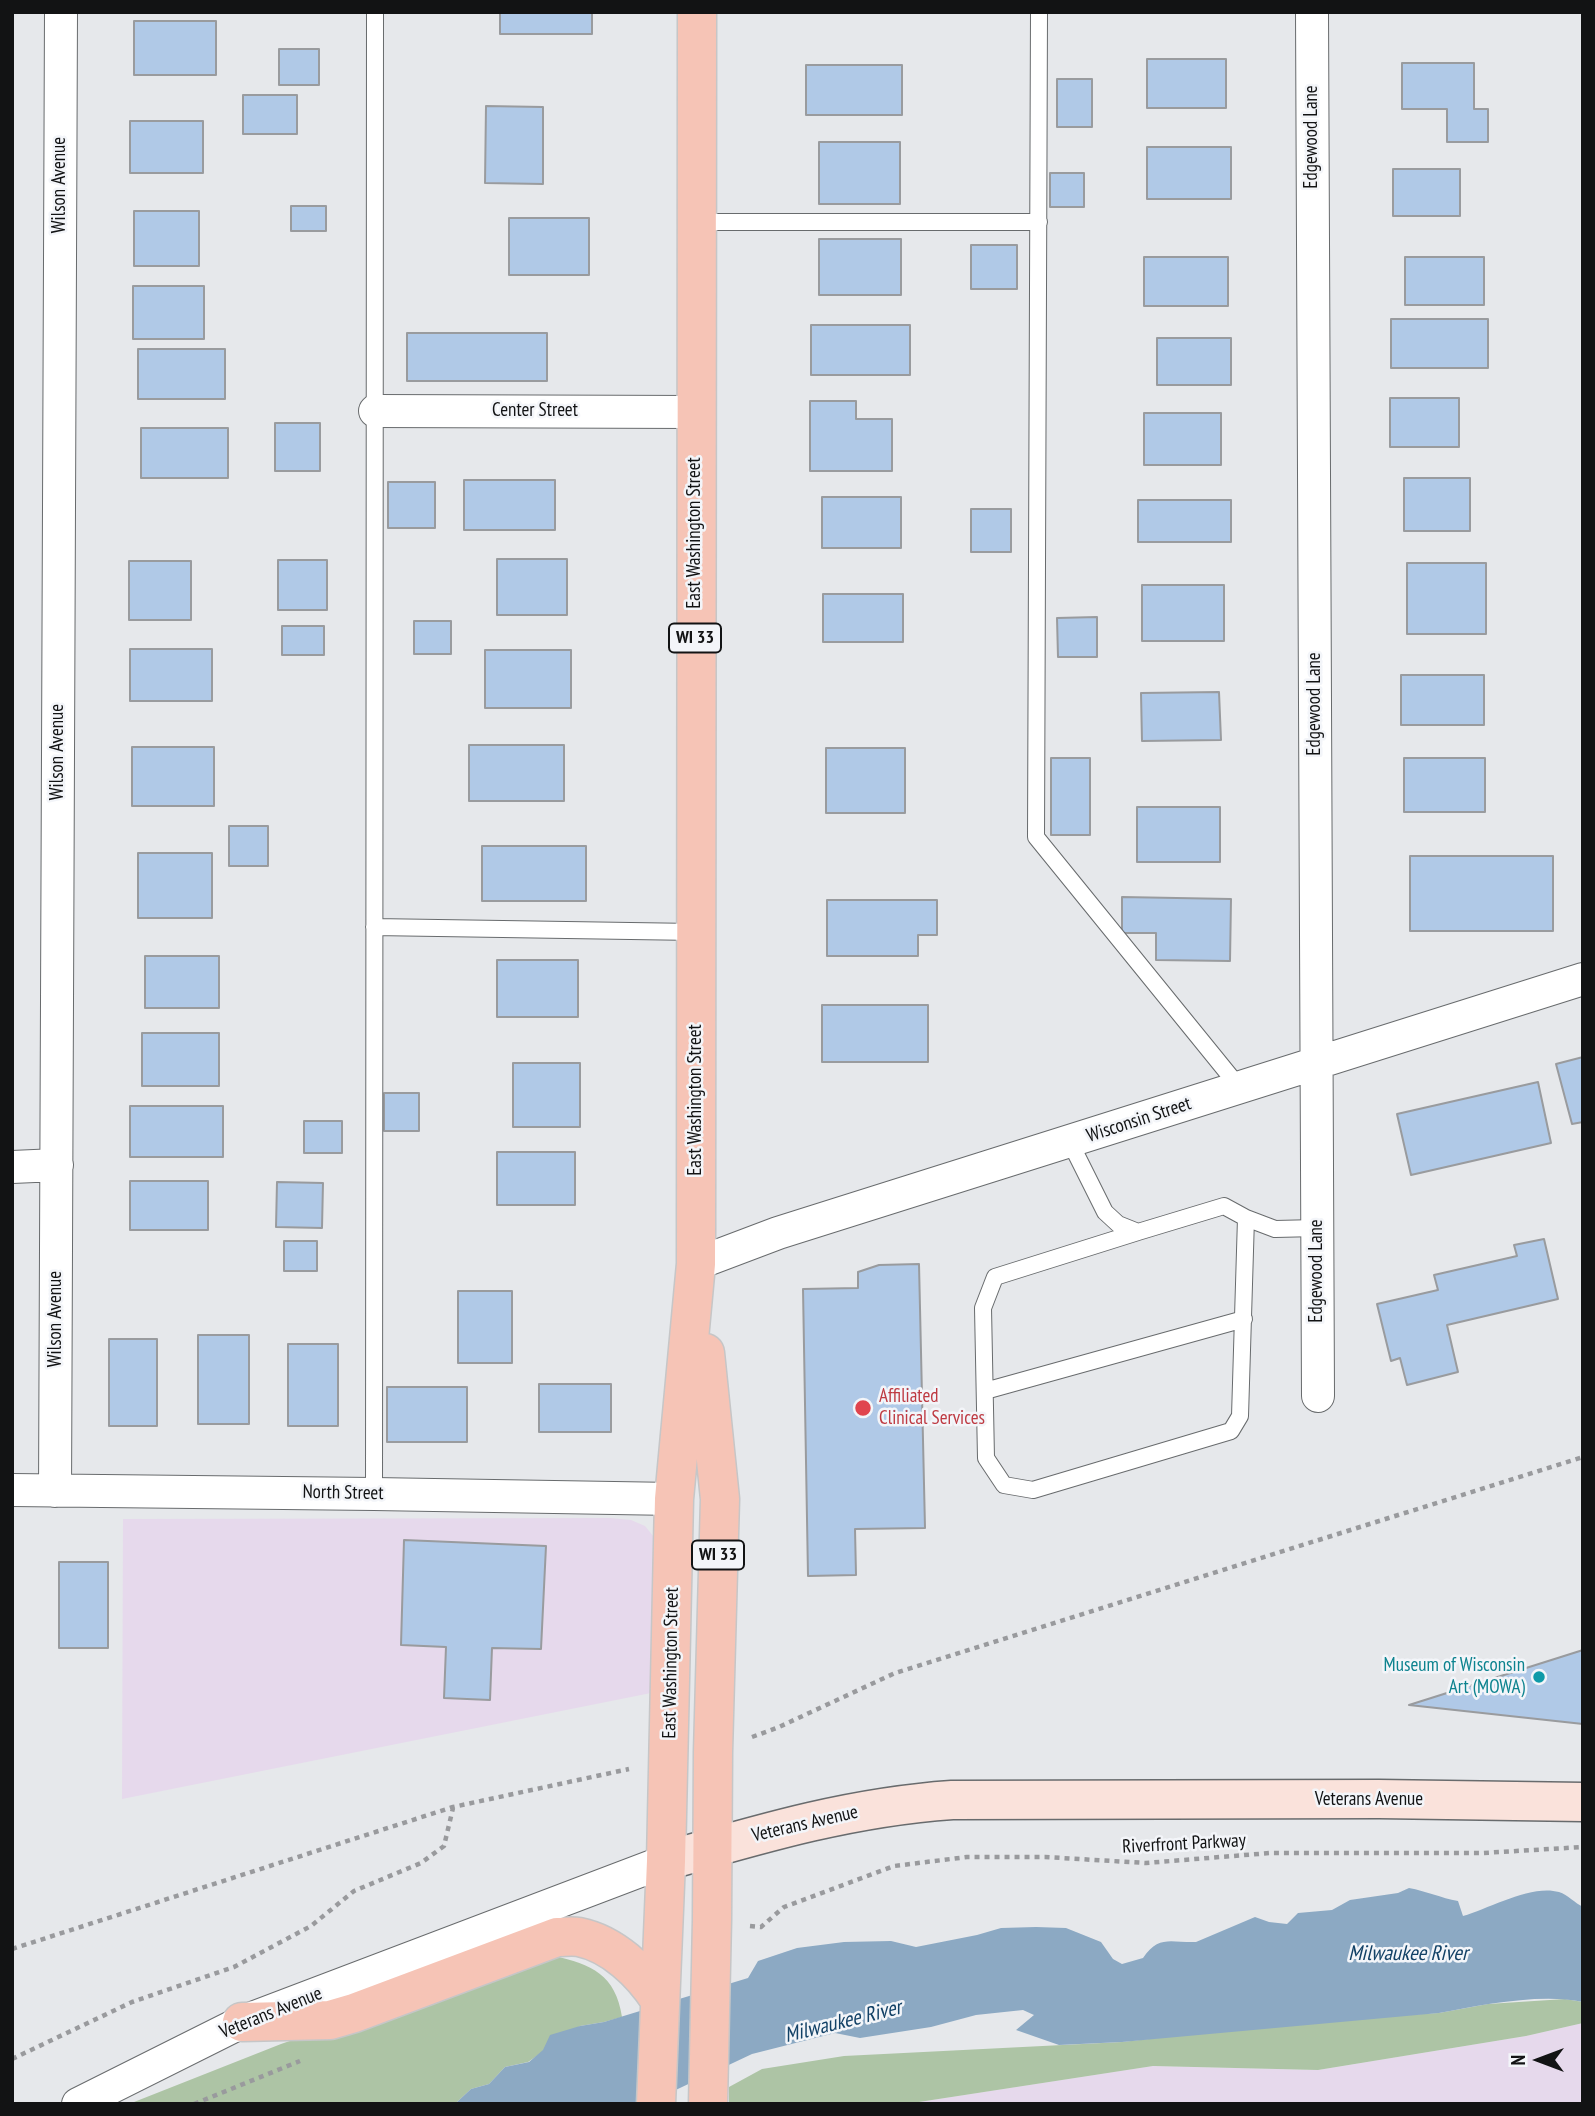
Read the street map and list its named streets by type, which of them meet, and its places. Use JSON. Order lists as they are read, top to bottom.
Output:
{
  "streets": {
    "main road": ["East Washington Street", "WI 33"],
    "street": [
      "Edgewood Lane",
      "Wilson Avenue",
      "Center Street",
      "Wisconsin Street",
      "North Street",
      "Veterans Avenue"
    ],
    "path": ["Riverfront Parkway"]
  },
  "crossings": [
    ["Edgewood Lane", "Wisconsin Street"],
    ["Wilson Avenue", "North Street"],
    ["Center Street", "East Washington Street"],
    ["East Washington Street", "WI 33"],
    ["East Washington Street", "Wisconsin Street"],
    ["East Washington Street", "North Street"],
    ["East Washington Street", "Veterans Avenue"]
  ],
  "water": ["Milwaukee River"],
  "places": ["Affiliated Clinical Services", "Museum of Wisconsin Art (MOWA)"],
  "north": "left"
}
